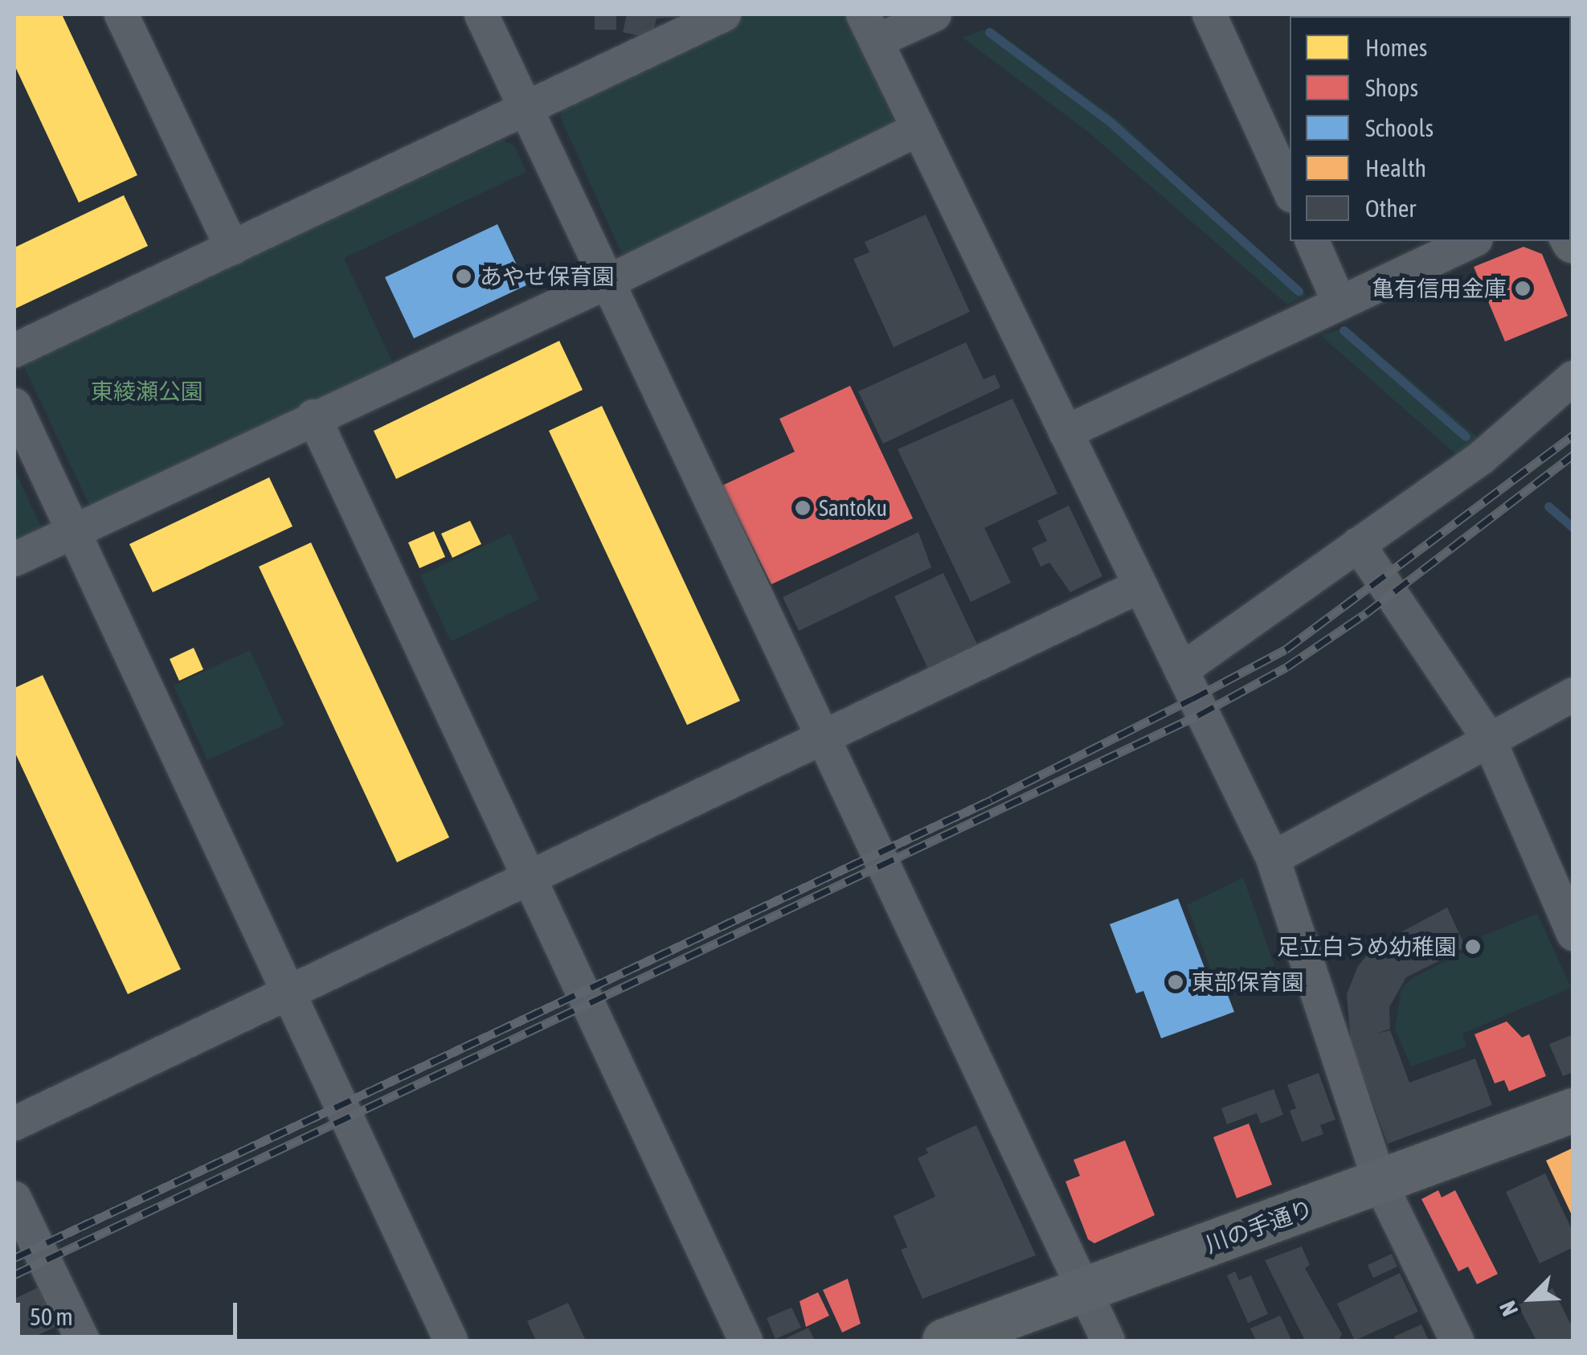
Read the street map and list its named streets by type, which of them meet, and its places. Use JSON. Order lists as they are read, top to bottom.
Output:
{
  "streets": {
    "main road": ["川の手通り"]
  },
  "parks": ["東綾瀬公園"],
  "places": [
    "あやせ保育園",
    "亀有信用金庫",
    "Santoku",
    "足立白うめ幼稚園",
    "東部保育園"
  ],
  "legend": [
    "Homes",
    "Shops",
    "Schools",
    "Health",
    "Other"
  ],
  "scale_bar": "50 m",
  "north": "bottom left"
}
